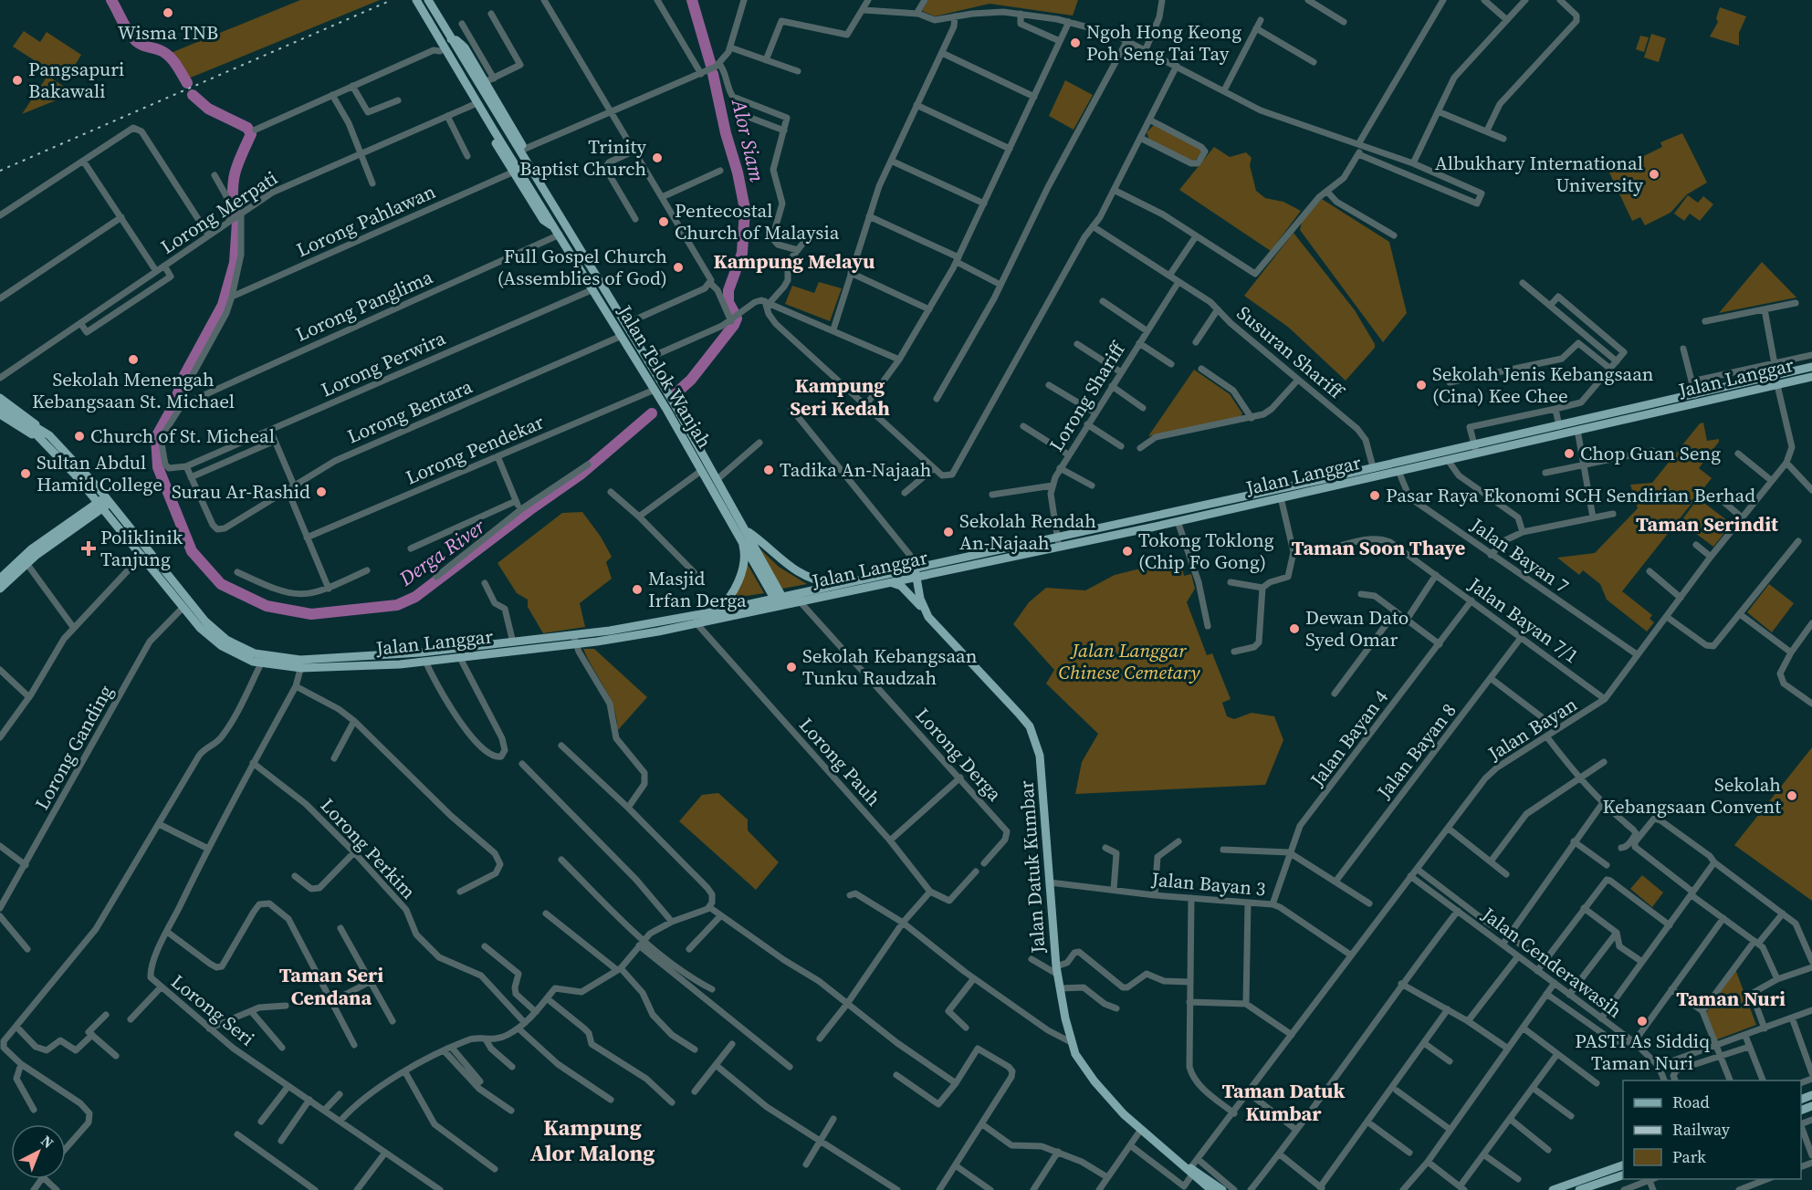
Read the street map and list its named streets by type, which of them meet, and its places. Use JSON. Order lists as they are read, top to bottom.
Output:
{
  "streets": {
    "main road": ["Jalan Telok Wanjah", "Jalan Langgar", "Jalan Datuk Kumbar"],
    "street": [
      "Lorong Merpati",
      "Lorong Pahlawan",
      "Lorong Panglima",
      "Susuran Shariff",
      "Lorong Perwira",
      "Lorong Shariff",
      "Lorong Bentara",
      "Lorong Pendekar",
      "Jalan Bayan 7",
      "Jalan Bayan 7/1",
      "Jalan Bayan",
      "Jalan Bayan 4",
      "Lorong Ganding",
      "Jalan Bayan 8",
      "Lorong Derga",
      "Lorong Pauh",
      "Lorong Perkim",
      "Jalan Bayan 3",
      "Jalan Cenderawasih",
      "Lorong Seri"
    ]
  },
  "crossings": [
    ["Lorong Panglima", "Jalan Telok Wanjah"],
    ["Susuran Shariff", "Jalan Langgar"],
    ["Susuran Shariff", "Lorong Shariff"],
    ["Lorong Perwira", "Jalan Telok Wanjah"],
    ["Jalan Telok Wanjah", "Jalan Langgar"],
    ["Jalan Telok Wanjah", "Lorong Bentara"],
    ["Jalan Telok Wanjah", "Lorong Pendekar"],
    ["Jalan Langgar", "Lorong Shariff"],
    ["Jalan Langgar", "Jalan Bayan 7"],
    ["Jalan Langgar", "Lorong Ganding"],
    ["Jalan Langgar", "Lorong Derga"],
    ["Jalan Langgar", "Lorong Pauh"],
    ["Jalan Langgar", "Jalan Datuk Kumbar"],
    ["Jalan Langgar", "Lorong Seri"],
    ["Jalan Bayan 7", "Jalan Bayan"],
    ["Jalan Bayan 7/1", "Jalan Bayan"],
    ["Jalan Bayan 7/1", "Jalan Bayan 4"],
    ["Jalan Bayan 7/1", "Jalan Bayan 8"],
    ["Jalan Bayan", "Jalan Datuk Kumbar"],
    ["Jalan Bayan", "Jalan Bayan 3"],
    ["Jalan Bayan", "Jalan Cenderawasih"],
    ["Jalan Bayan 4", "Jalan Bayan 3"],
    ["Lorong Perkim", "Lorong Seri"],
    ["Jalan Datuk Kumbar", "Jalan Bayan 3"]
  ],
  "districts": [
    "Kampung Melayu",
    "Kampung Seri Kedah",
    "Taman Serindit",
    "Taman Soon Thaye",
    "Taman Seri Cendana",
    "Taman Nuri",
    "Taman Datuk Kumbar",
    "Kampung Alor Malong"
  ],
  "water": ["Alor Siam", "Derga River"],
  "parks": ["Jalan Langgar Chinese Cemetary"],
  "places": {
    "other": [
      "Wisma TNB",
      "Ngoh Hong Keong Poh Seng Tai Tay",
      "Pangsapuri Bakawali",
      "Trinity Baptist Church",
      "Albukhary International University",
      "Pentecostal Church of Malaysia",
      "Full Gospel Church (Assemblies of God)",
      "Sekolah Menengah Kebangsaan St. Michael",
      "Sekolah Jenis Kebangsaan (Cina) Kee Chee",
      "Church of St. Micheal",
      "Chop Guan Seng",
      "Tadika An-Najaah",
      "Sultan Abdul Hamid College",
      "Surau Ar-Rashid",
      "Pasar Raya Ekonomi SCH Sendirian Berhad",
      "Sekolah Rendah An-Najaah",
      "Tokong Toklong (Chip Fo Gong)",
      "Masjid Irfan Derga",
      "Dewan Dato Syed Omar",
      "Sekolah Kebangsaan Tunku Raudzah",
      "Sekolah Kebangsaan Convent",
      "PASTI As Siddiq Taman Nuri"
    ],
    "health": ["Poliklinik Tanjung"]
  },
  "legend": ["Road", "Railway", "Park"],
  "north": "top right"
}
